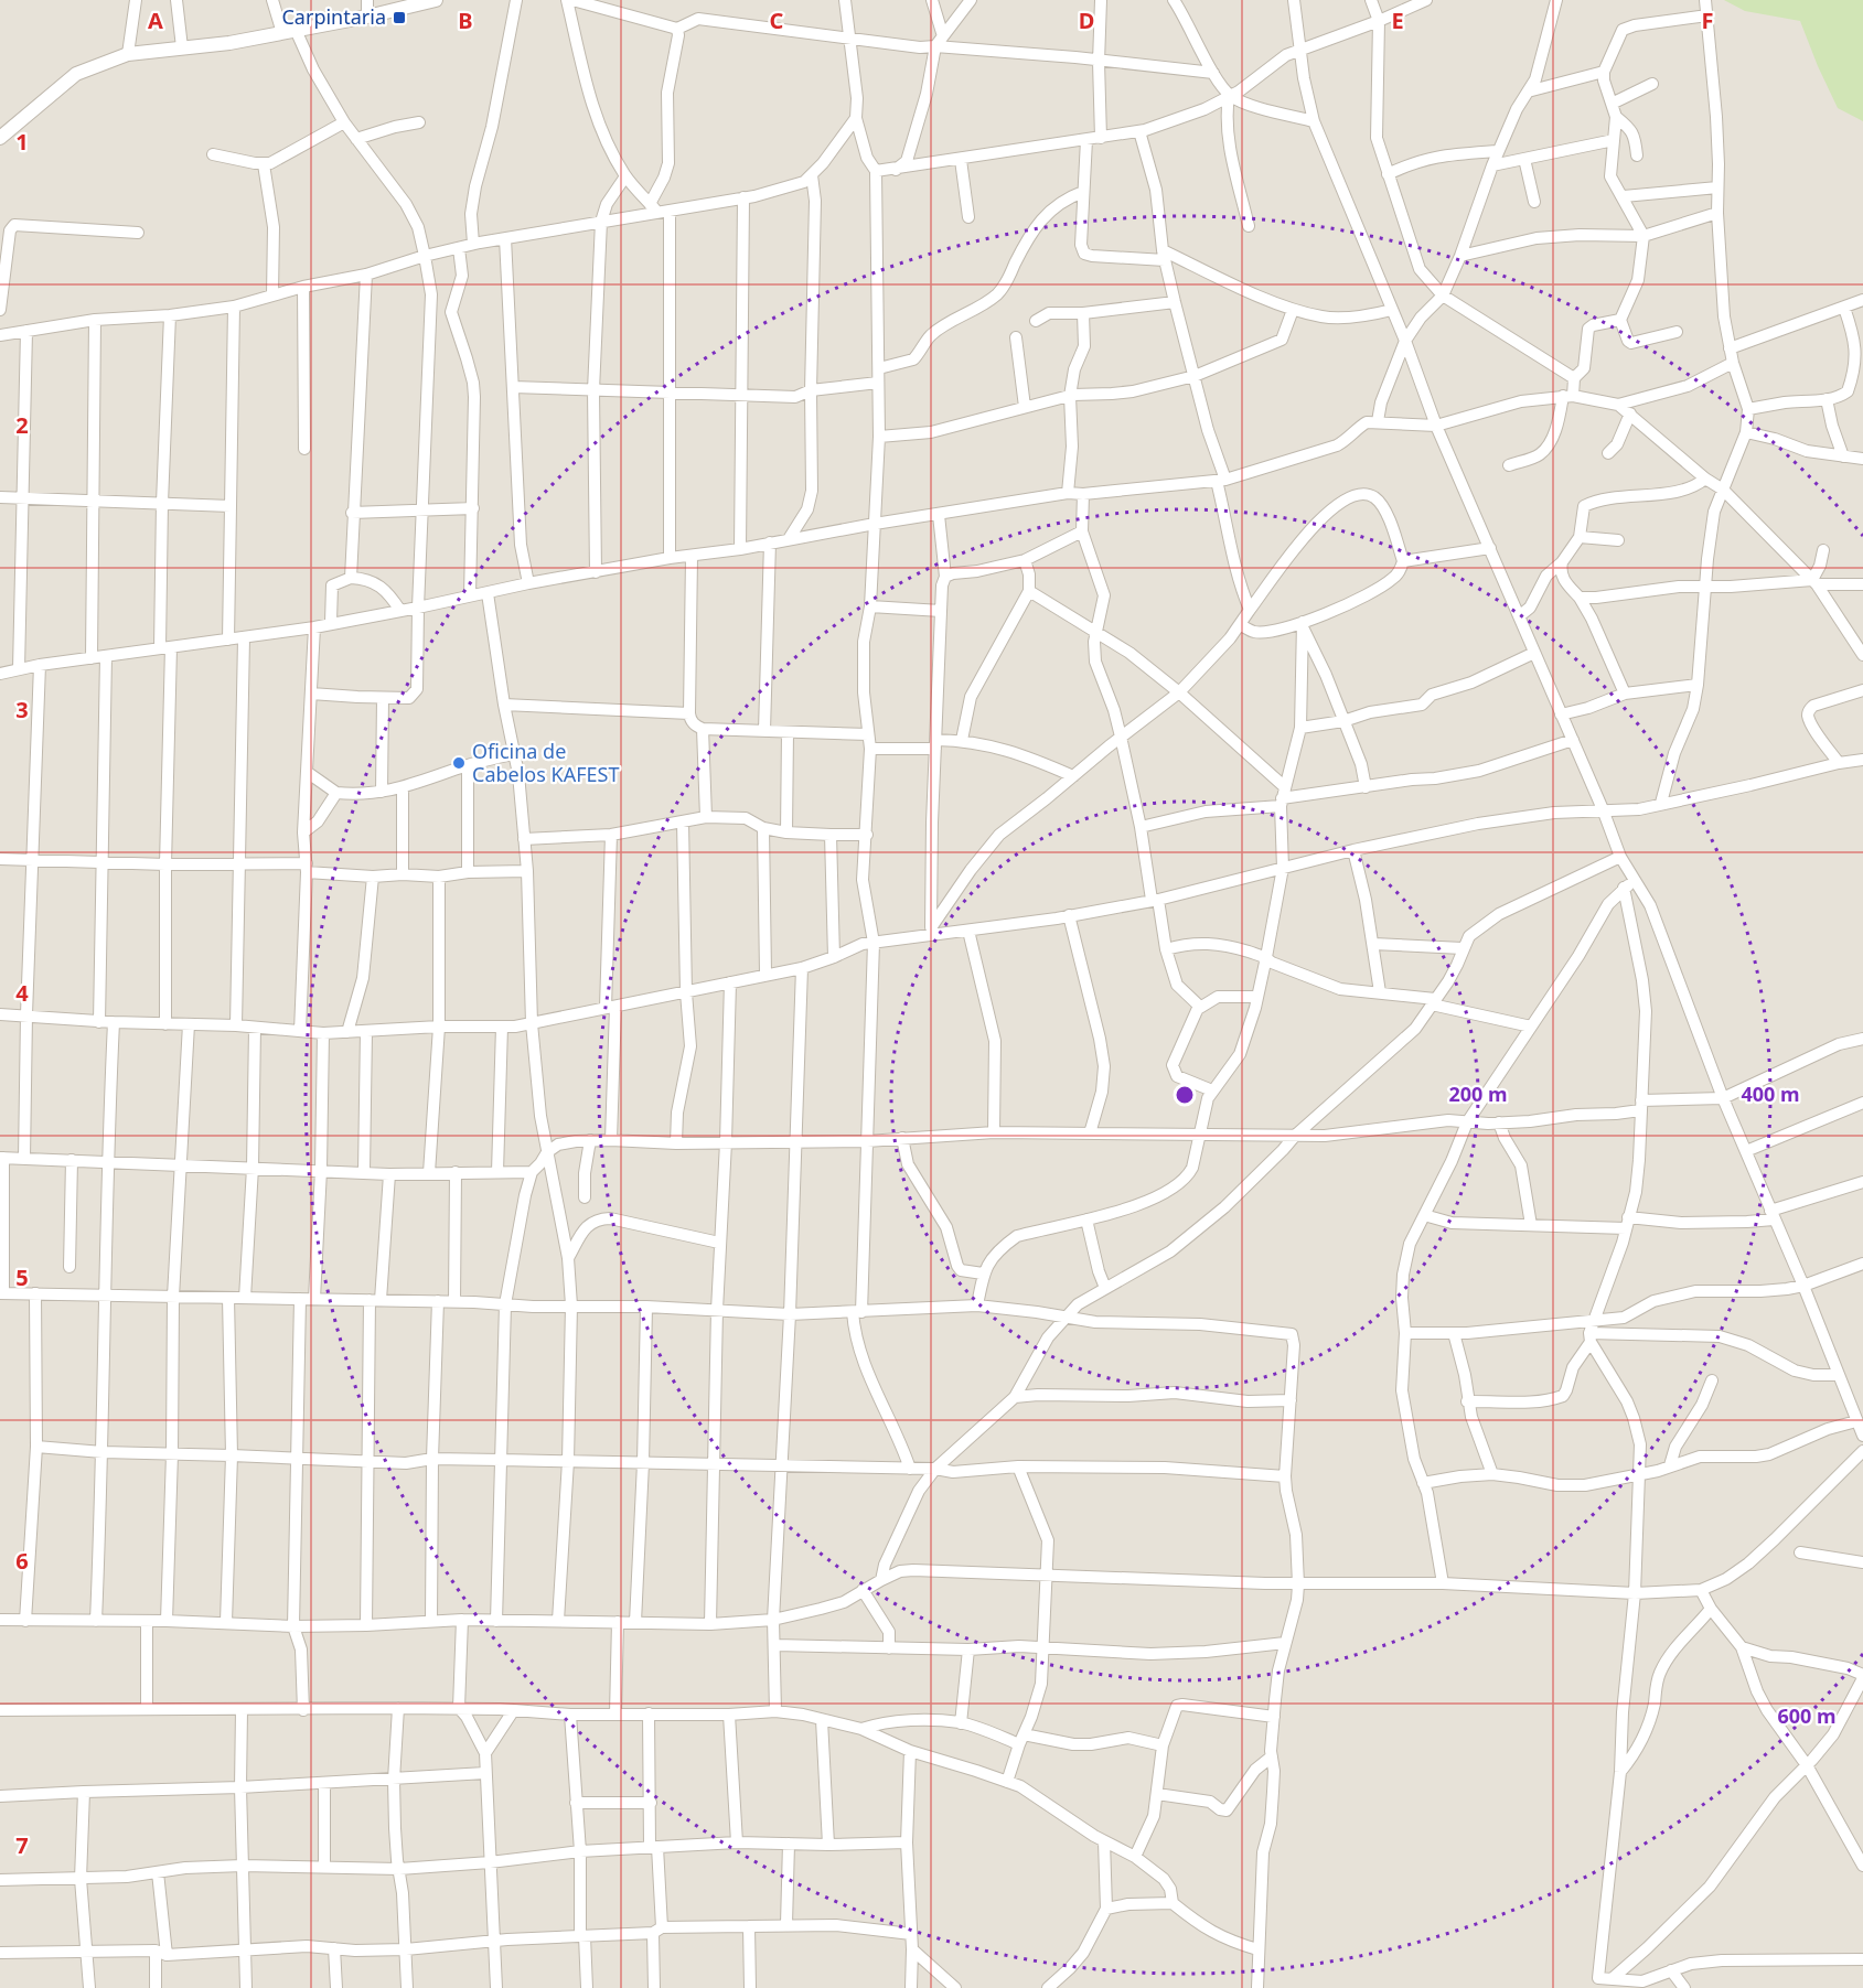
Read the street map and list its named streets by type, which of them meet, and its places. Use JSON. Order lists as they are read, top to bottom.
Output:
{
  "places": {
    "transit": ["Carpintaria"],
    "other": ["Oficina de Cabelos KAFEST"]
  },
  "grid": {
    "columns": [
      "A",
      "B",
      "C",
      "D",
      "E",
      "F"
    ],
    "rows": [
      "1",
      "2",
      "3",
      "4",
      "5",
      "6",
      "7"
    ]
  },
  "rings": ["200 m", "400 m", "600 m"]
}
